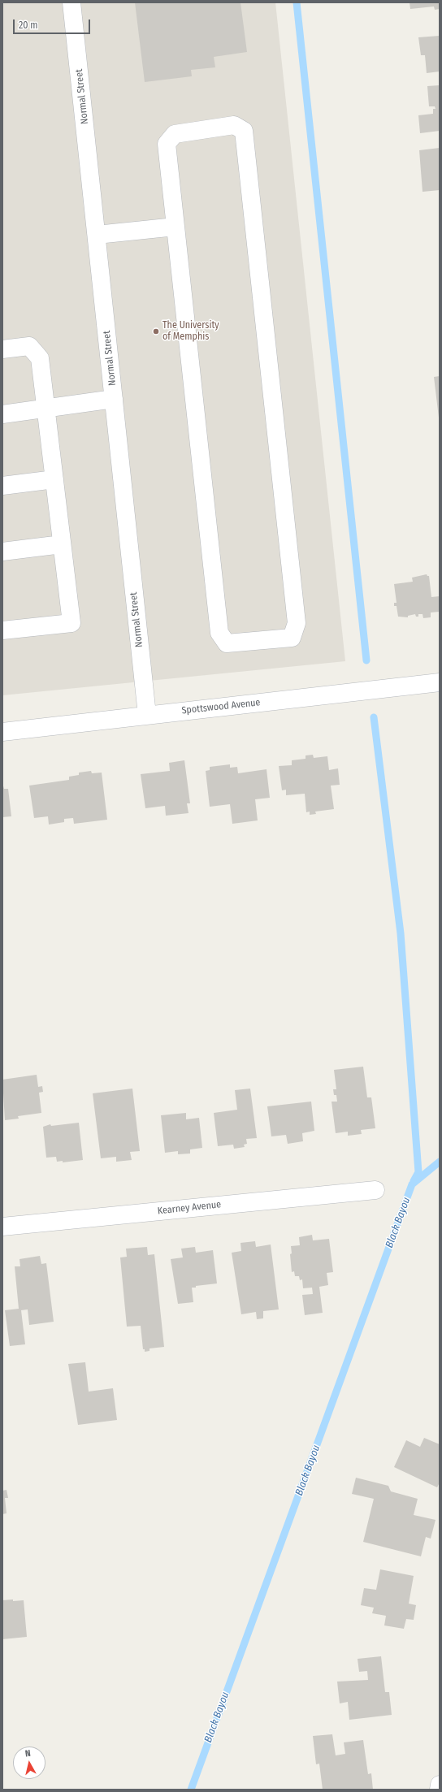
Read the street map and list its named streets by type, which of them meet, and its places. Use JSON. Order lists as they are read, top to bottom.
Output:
{
  "streets": {
    "street": ["Normal Street", "Spottswood Avenue", "Kearney Avenue"]
  },
  "crossings": [
    ["Normal Street", "Spottswood Avenue"]
  ],
  "water": ["Black Bayou"],
  "places": ["The University of Memphis"],
  "scale_bar": "20 m",
  "north": "top"
}
